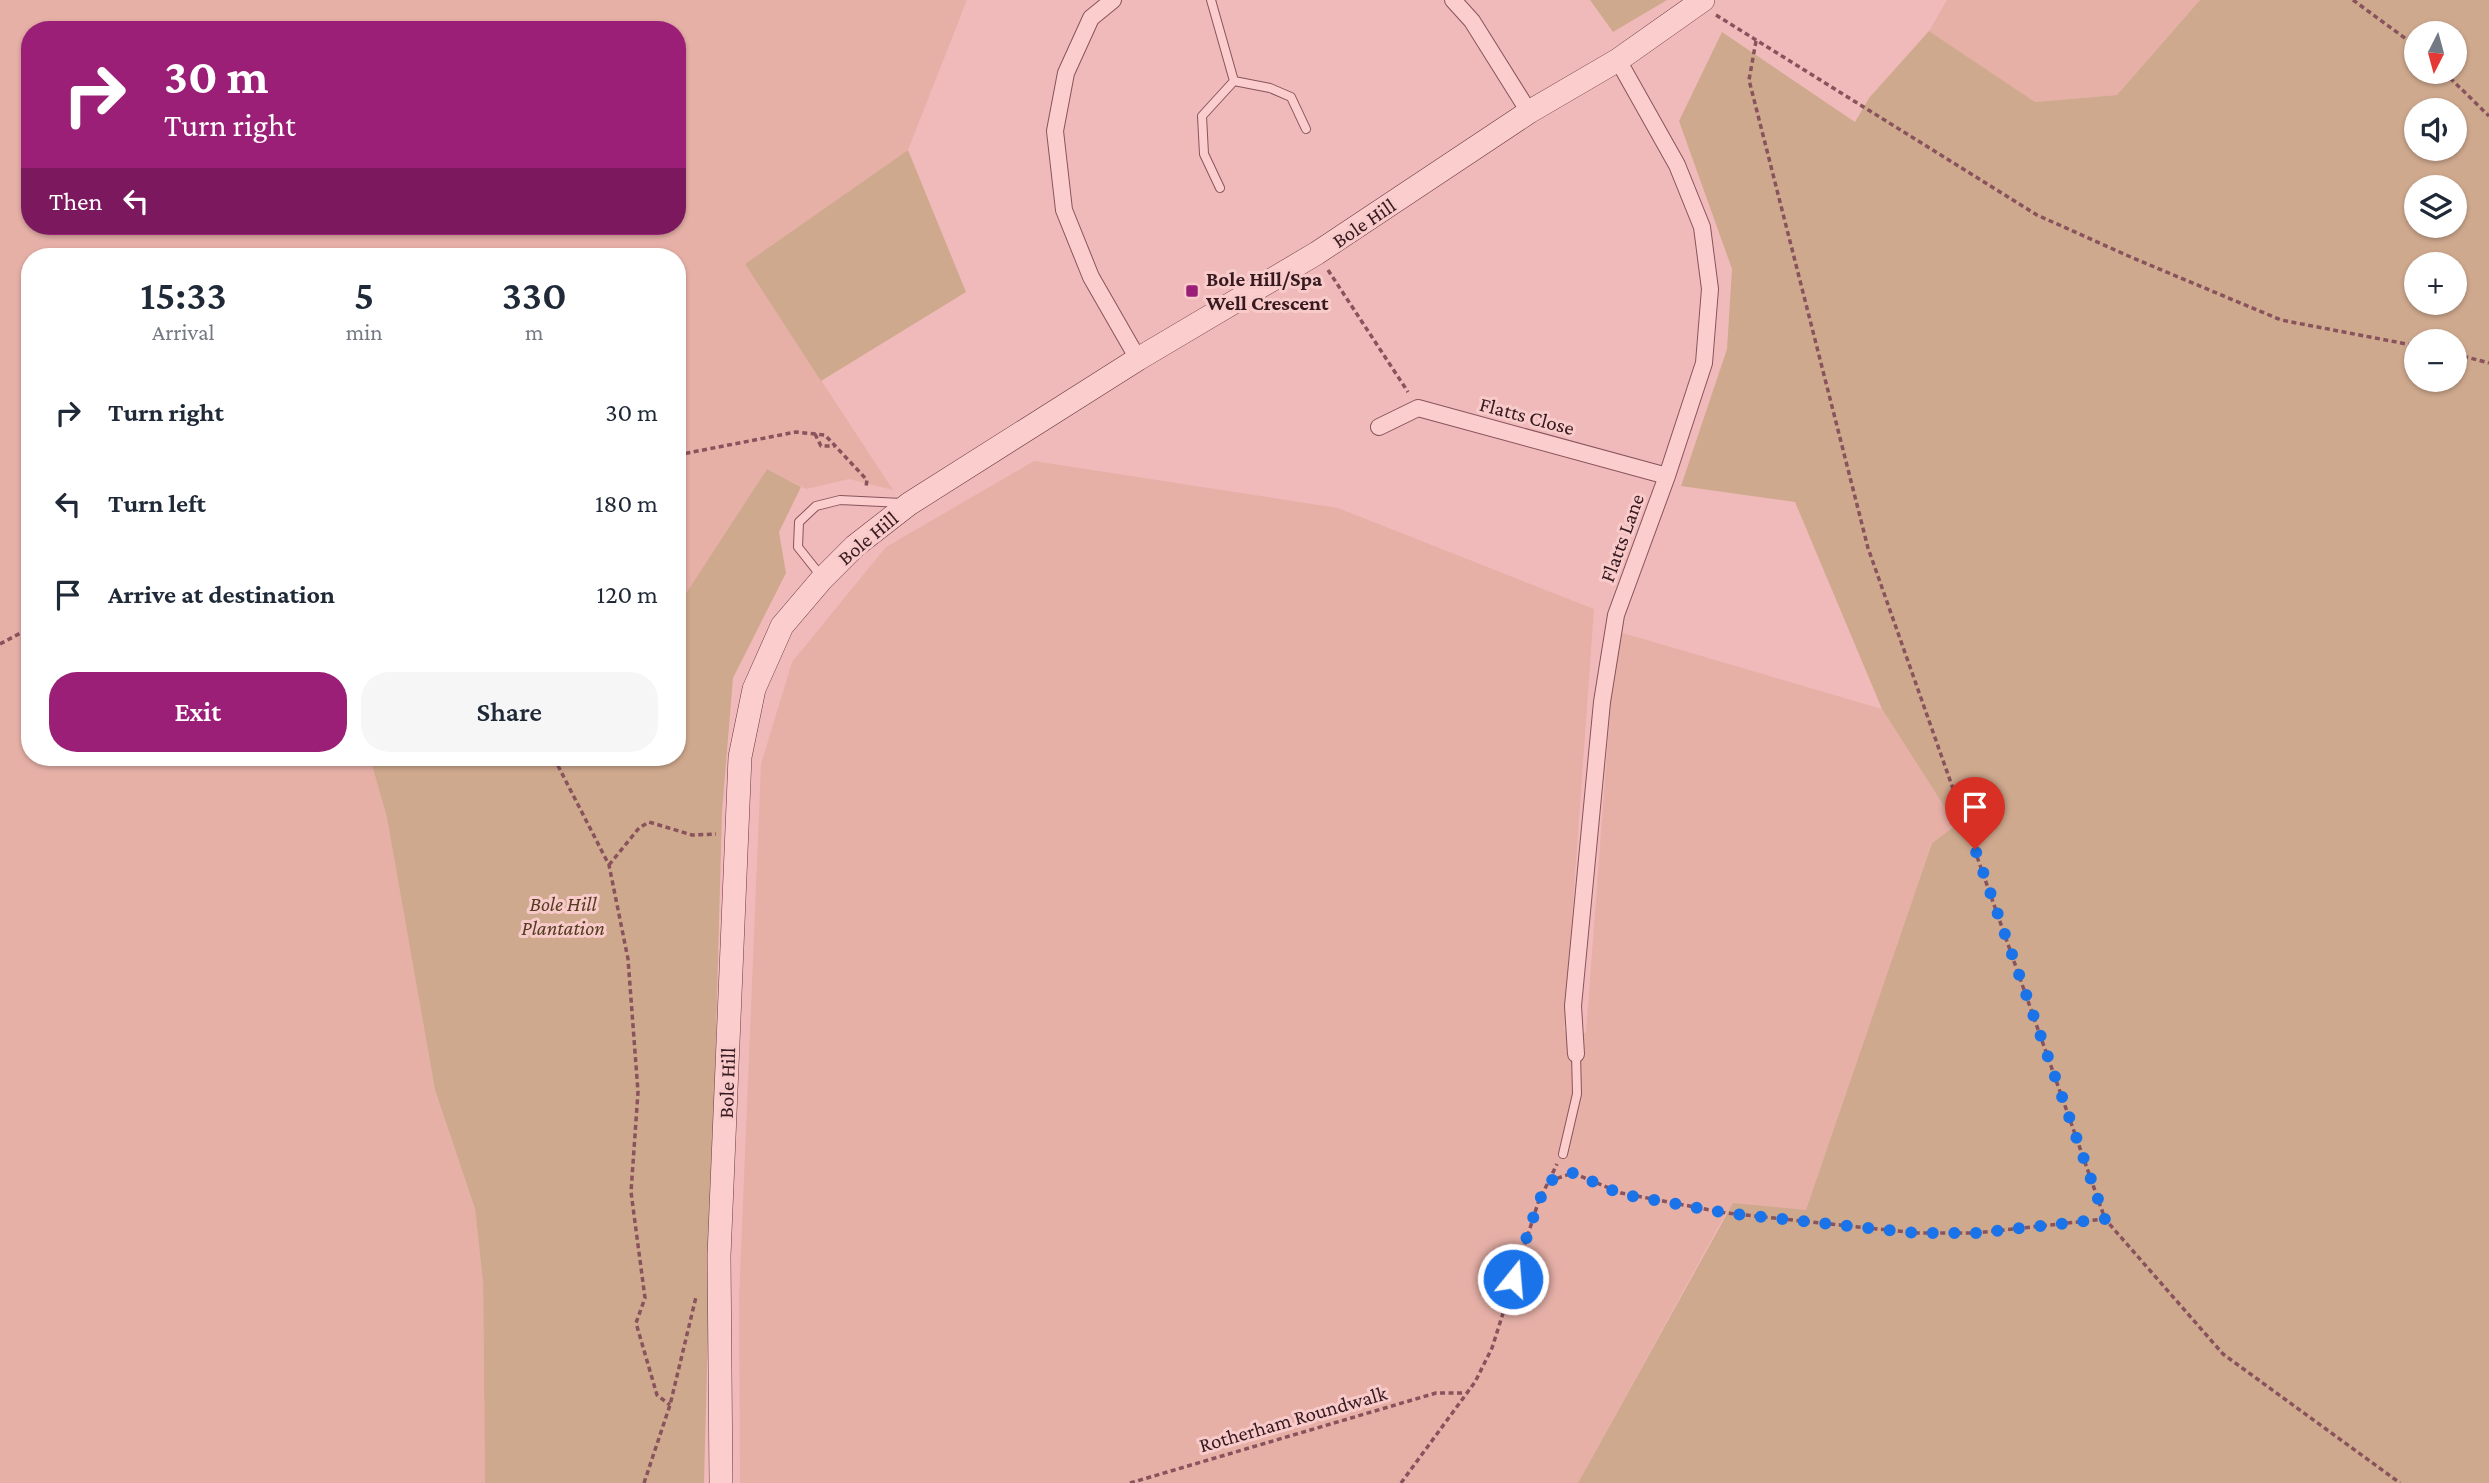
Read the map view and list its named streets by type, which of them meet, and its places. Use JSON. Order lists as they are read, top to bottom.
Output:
{
  "streets": {
    "street": ["Bole Hill", "Flatts Close", "Flatts Lane"],
    "path": ["Rotherham Roundwalk"]
  },
  "crossings": [
    ["Bole Hill", "Flatts Lane"],
    ["Flatts Close", "Flatts Lane"]
  ],
  "parks": ["Bole Hill Plantation"],
  "places": {
    "transit": ["Bole Hill/Spa Well Crescent"]
  },
  "north": "bottom",
  "page": {
    "map_buttons": ["+", "−"],
    "turn": ["30 m", "Turn right"],
    "then": "Then",
    "eta": [
      "15:33",
      "Arrival",
      "5",
      "min",
      "330",
      "m"
    ],
    "list": [
      {
        "name": "Turn right",
        "value": "30 m"
      },
      {
        "name": "Turn left",
        "value": "180 m"
      },
      {
        "name": "Arrive at destination",
        "value": "120 m"
      }
    ],
    "buttons": ["Exit", "Share"]
  }
}
